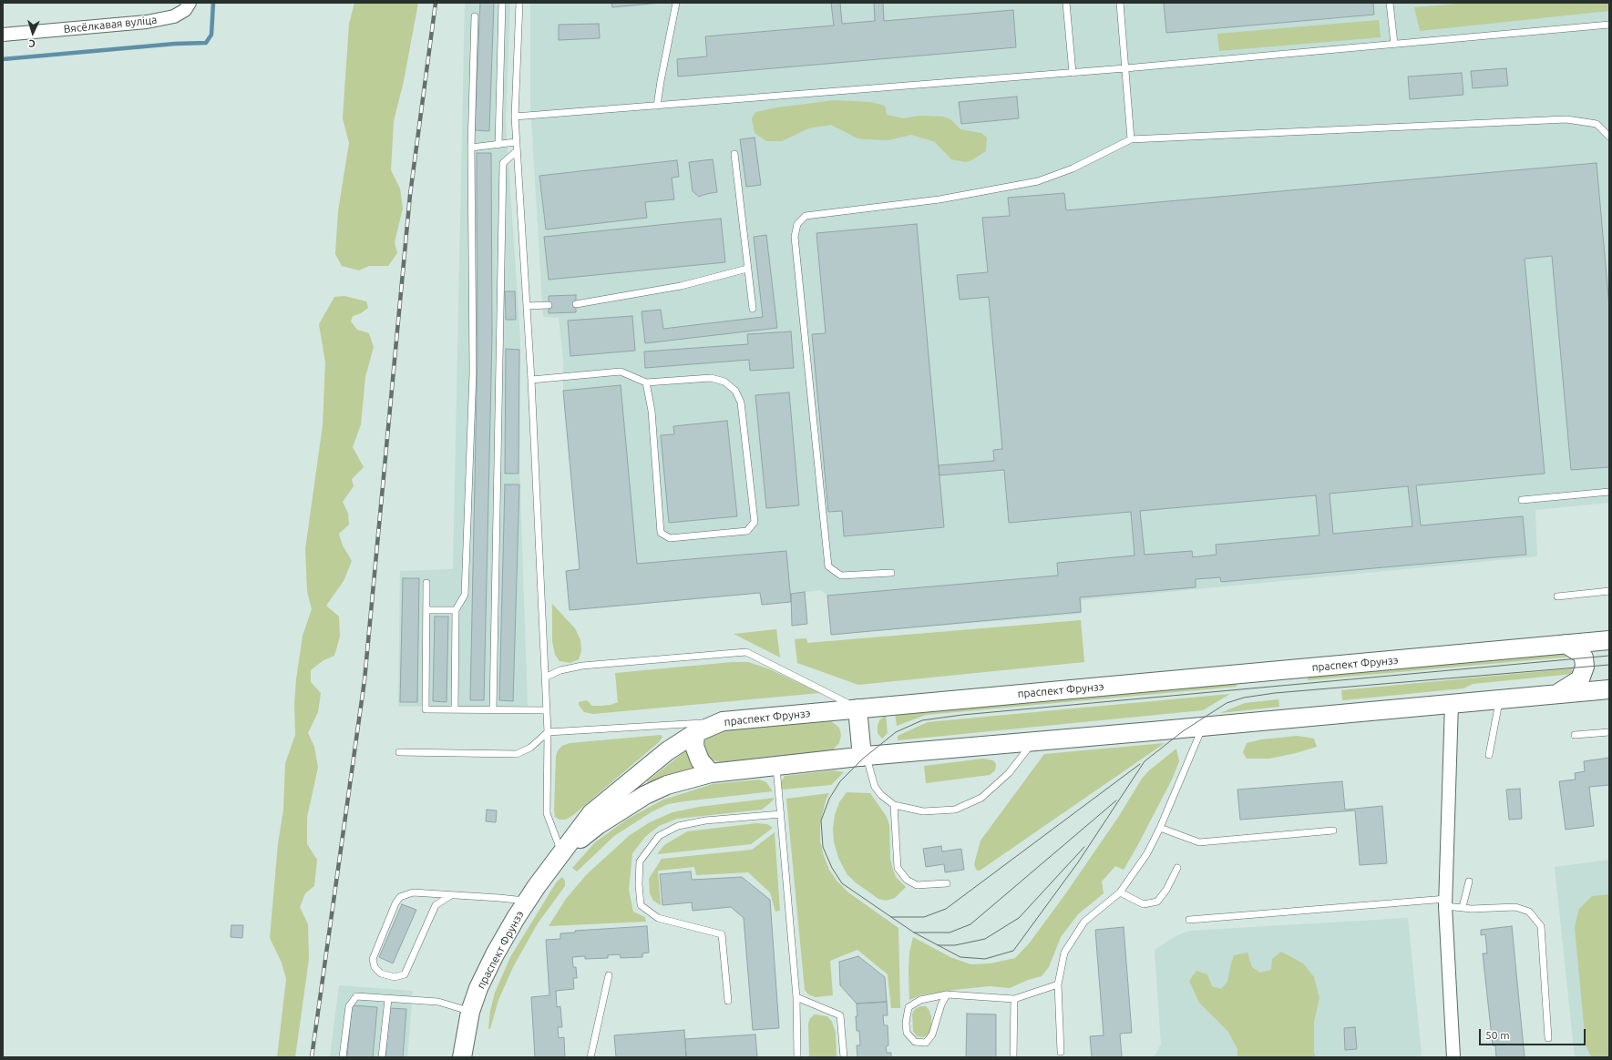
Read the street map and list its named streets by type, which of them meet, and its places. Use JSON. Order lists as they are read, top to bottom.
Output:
{
  "streets": {
    "main road": ["праспект Фрунзэ"],
    "street": ["Вясёлкавая вуліца"]
  },
  "scale_bar": "50 m",
  "north": "bottom"
}
